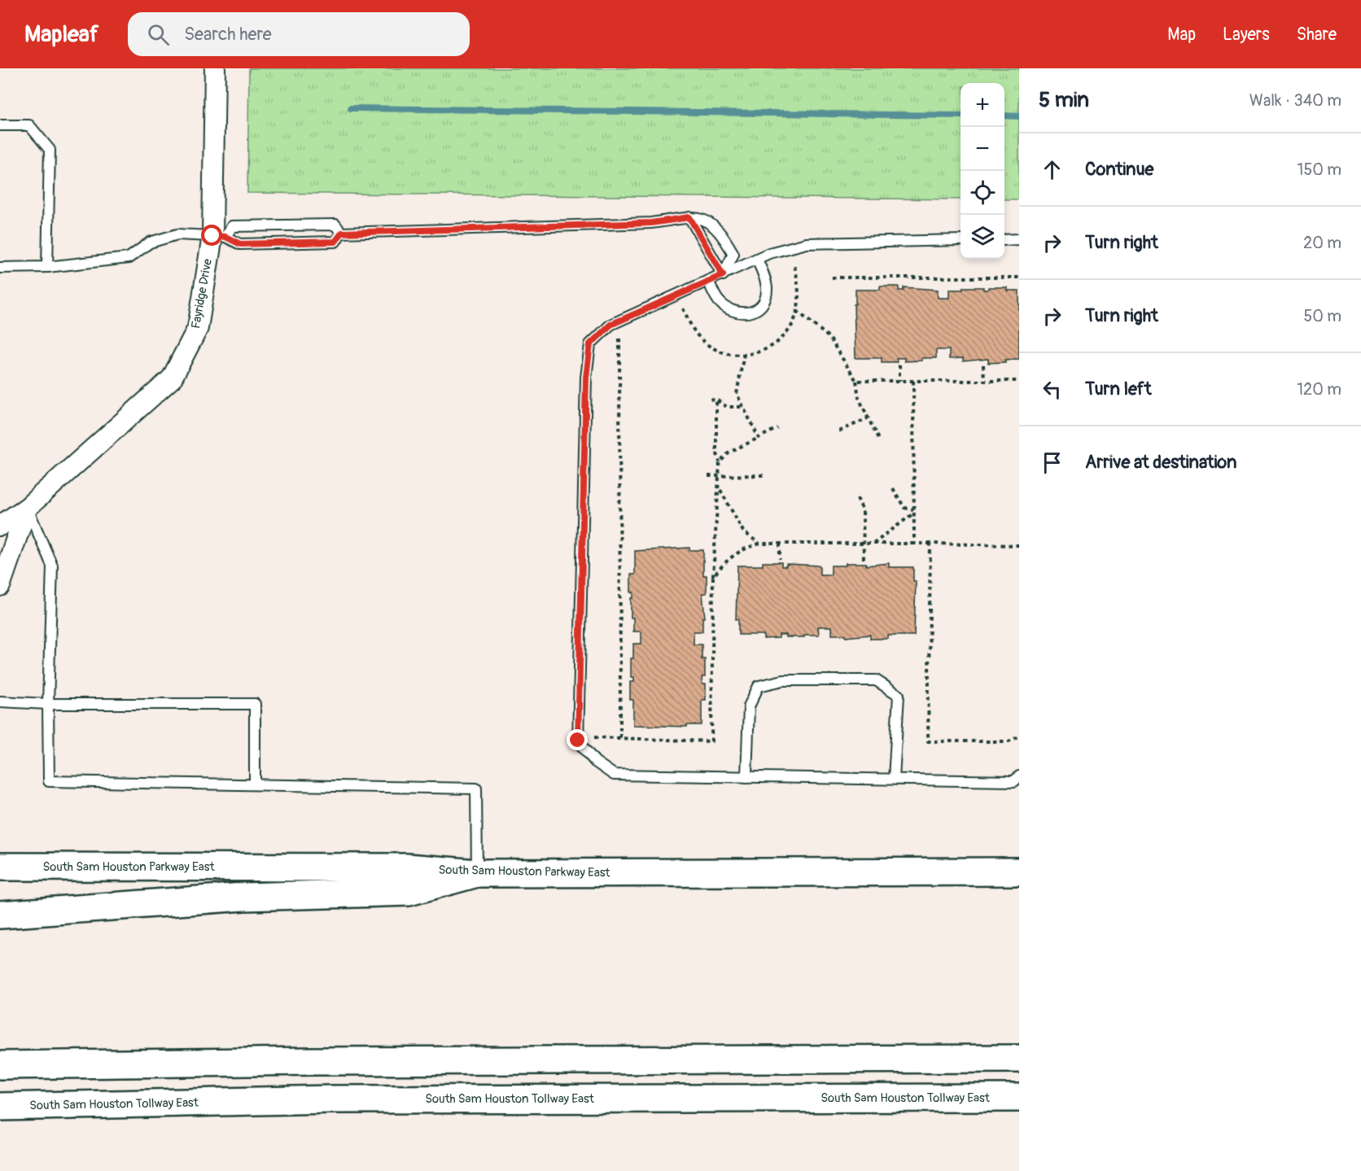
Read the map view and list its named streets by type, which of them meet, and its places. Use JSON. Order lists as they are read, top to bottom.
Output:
{
  "streets": {
    "main road": ["South Sam Houston Parkway East", "South Sam Houston Tollway East"],
    "street": ["Fayridge Drive"]
  },
  "page": {
    "header": "Mapleaf",
    "search": "Search here",
    "nav": ["Map", "Layers", "Share"],
    "heading": ["5 min", "Walk · 340 m"],
    "map_buttons": ["+", "−"],
    "list": [
      ["Continue", "150 m"],
      ["Turn right", "20 m"],
      ["Turn right", "50 m"],
      ["Turn left", "120 m"],
      "Arrive at destination"
    ]
  }
}
